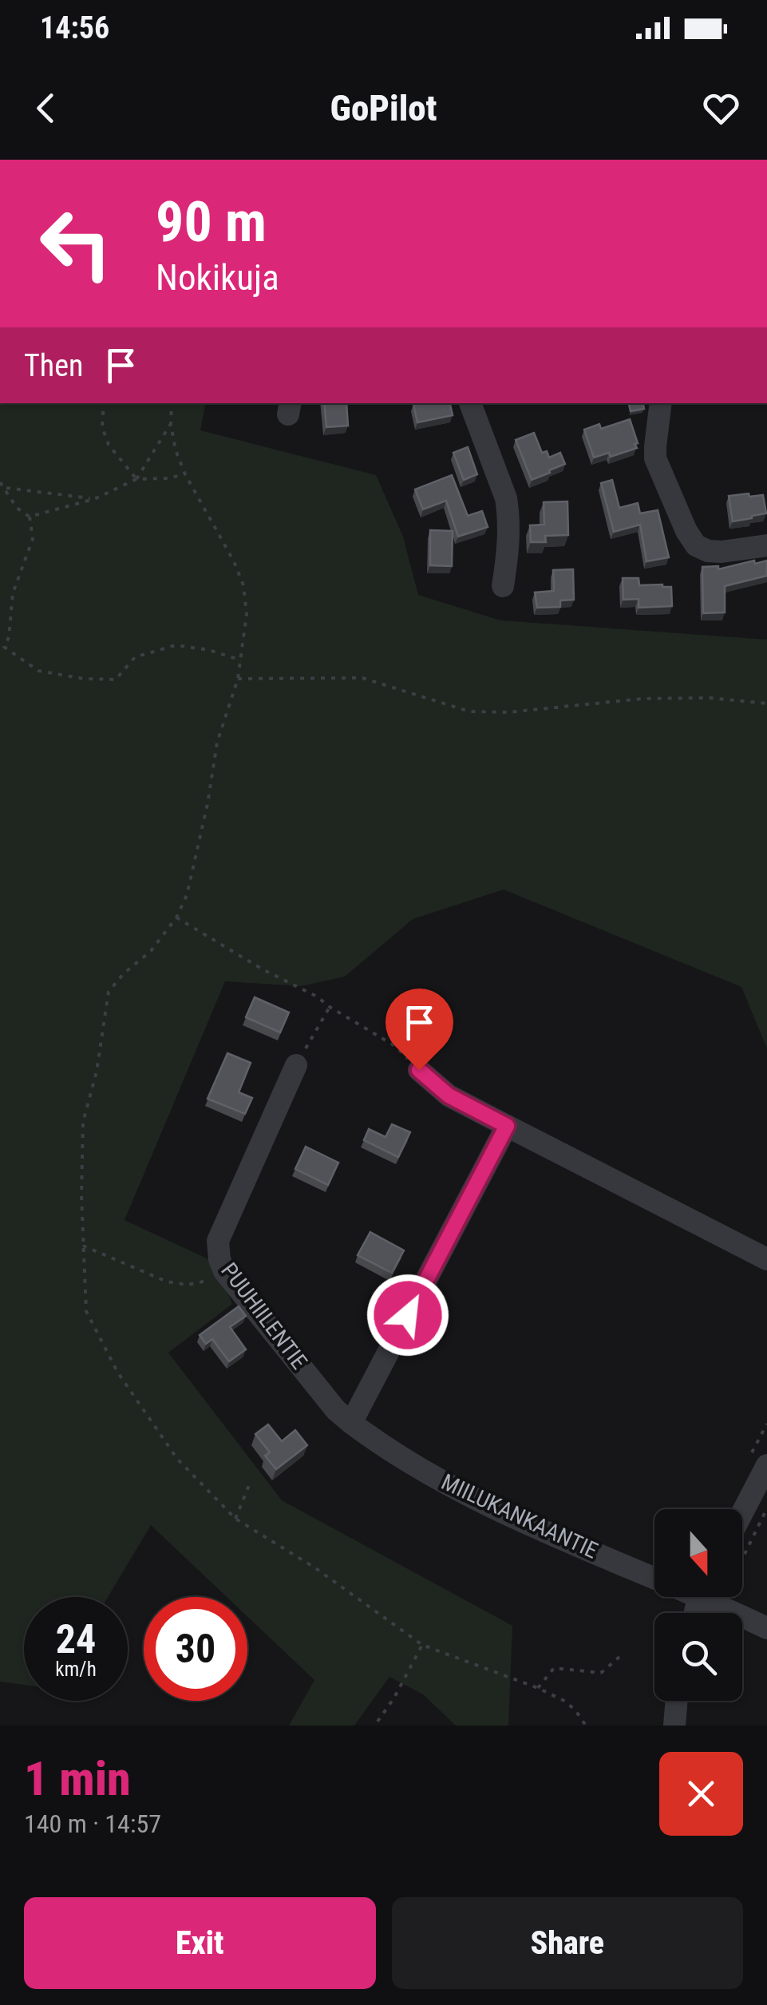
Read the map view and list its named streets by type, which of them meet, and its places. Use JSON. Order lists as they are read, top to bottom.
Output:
{
  "streets": {
    "street": ["PUUHIILENTIE", "MIILUKANKAANTIE"]
  },
  "crossings": [
    ["PUUHIILENTIE", "MIILUKANKAANTIE"]
  ],
  "north": "bottom",
  "page": {
    "status": "14:56",
    "header": "GoPilot",
    "turn": ["90 m", "Nokikuja"],
    "then": "Then",
    "speed": "24 km/h",
    "limit": "30",
    "heading": ["1 min", "140 m · 14:57"],
    "buttons": ["Exit", "Share"]
  }
}
